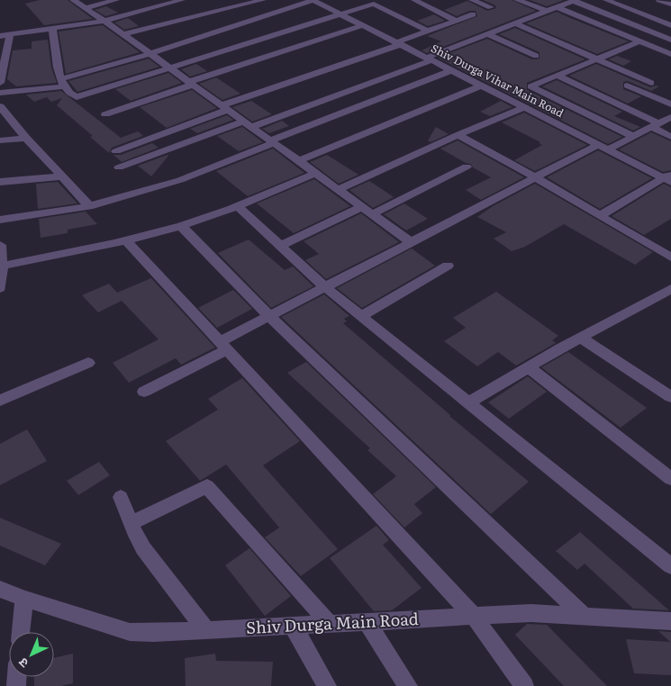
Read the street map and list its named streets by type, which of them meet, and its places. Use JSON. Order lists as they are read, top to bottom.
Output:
{
  "streets": {
    "street": ["Shiv Durga Vihar Main Road", "Shiv Durga Main Road"]
  },
  "north": "bottom left"
}
